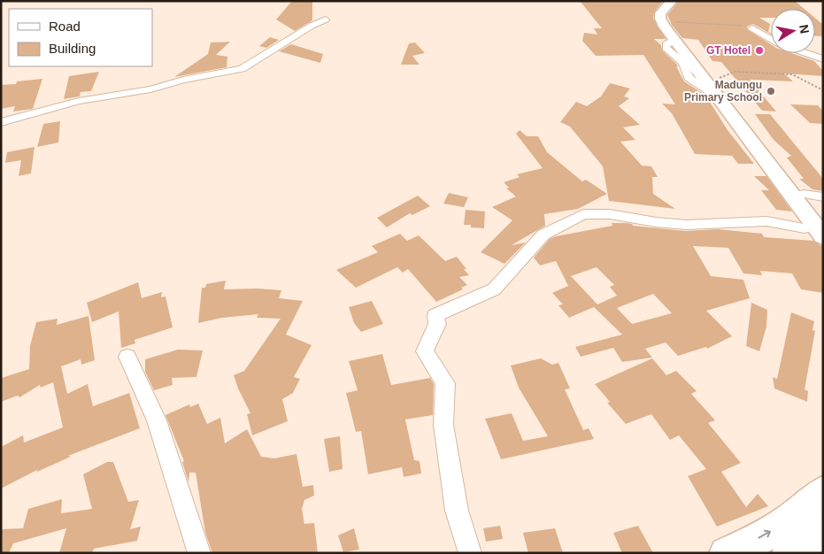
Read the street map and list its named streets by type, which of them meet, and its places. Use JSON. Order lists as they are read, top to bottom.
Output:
{
  "places": ["GT Hotel", "Madungu Primary School"],
  "legend": ["Road", "Building"],
  "north": "right"
}
